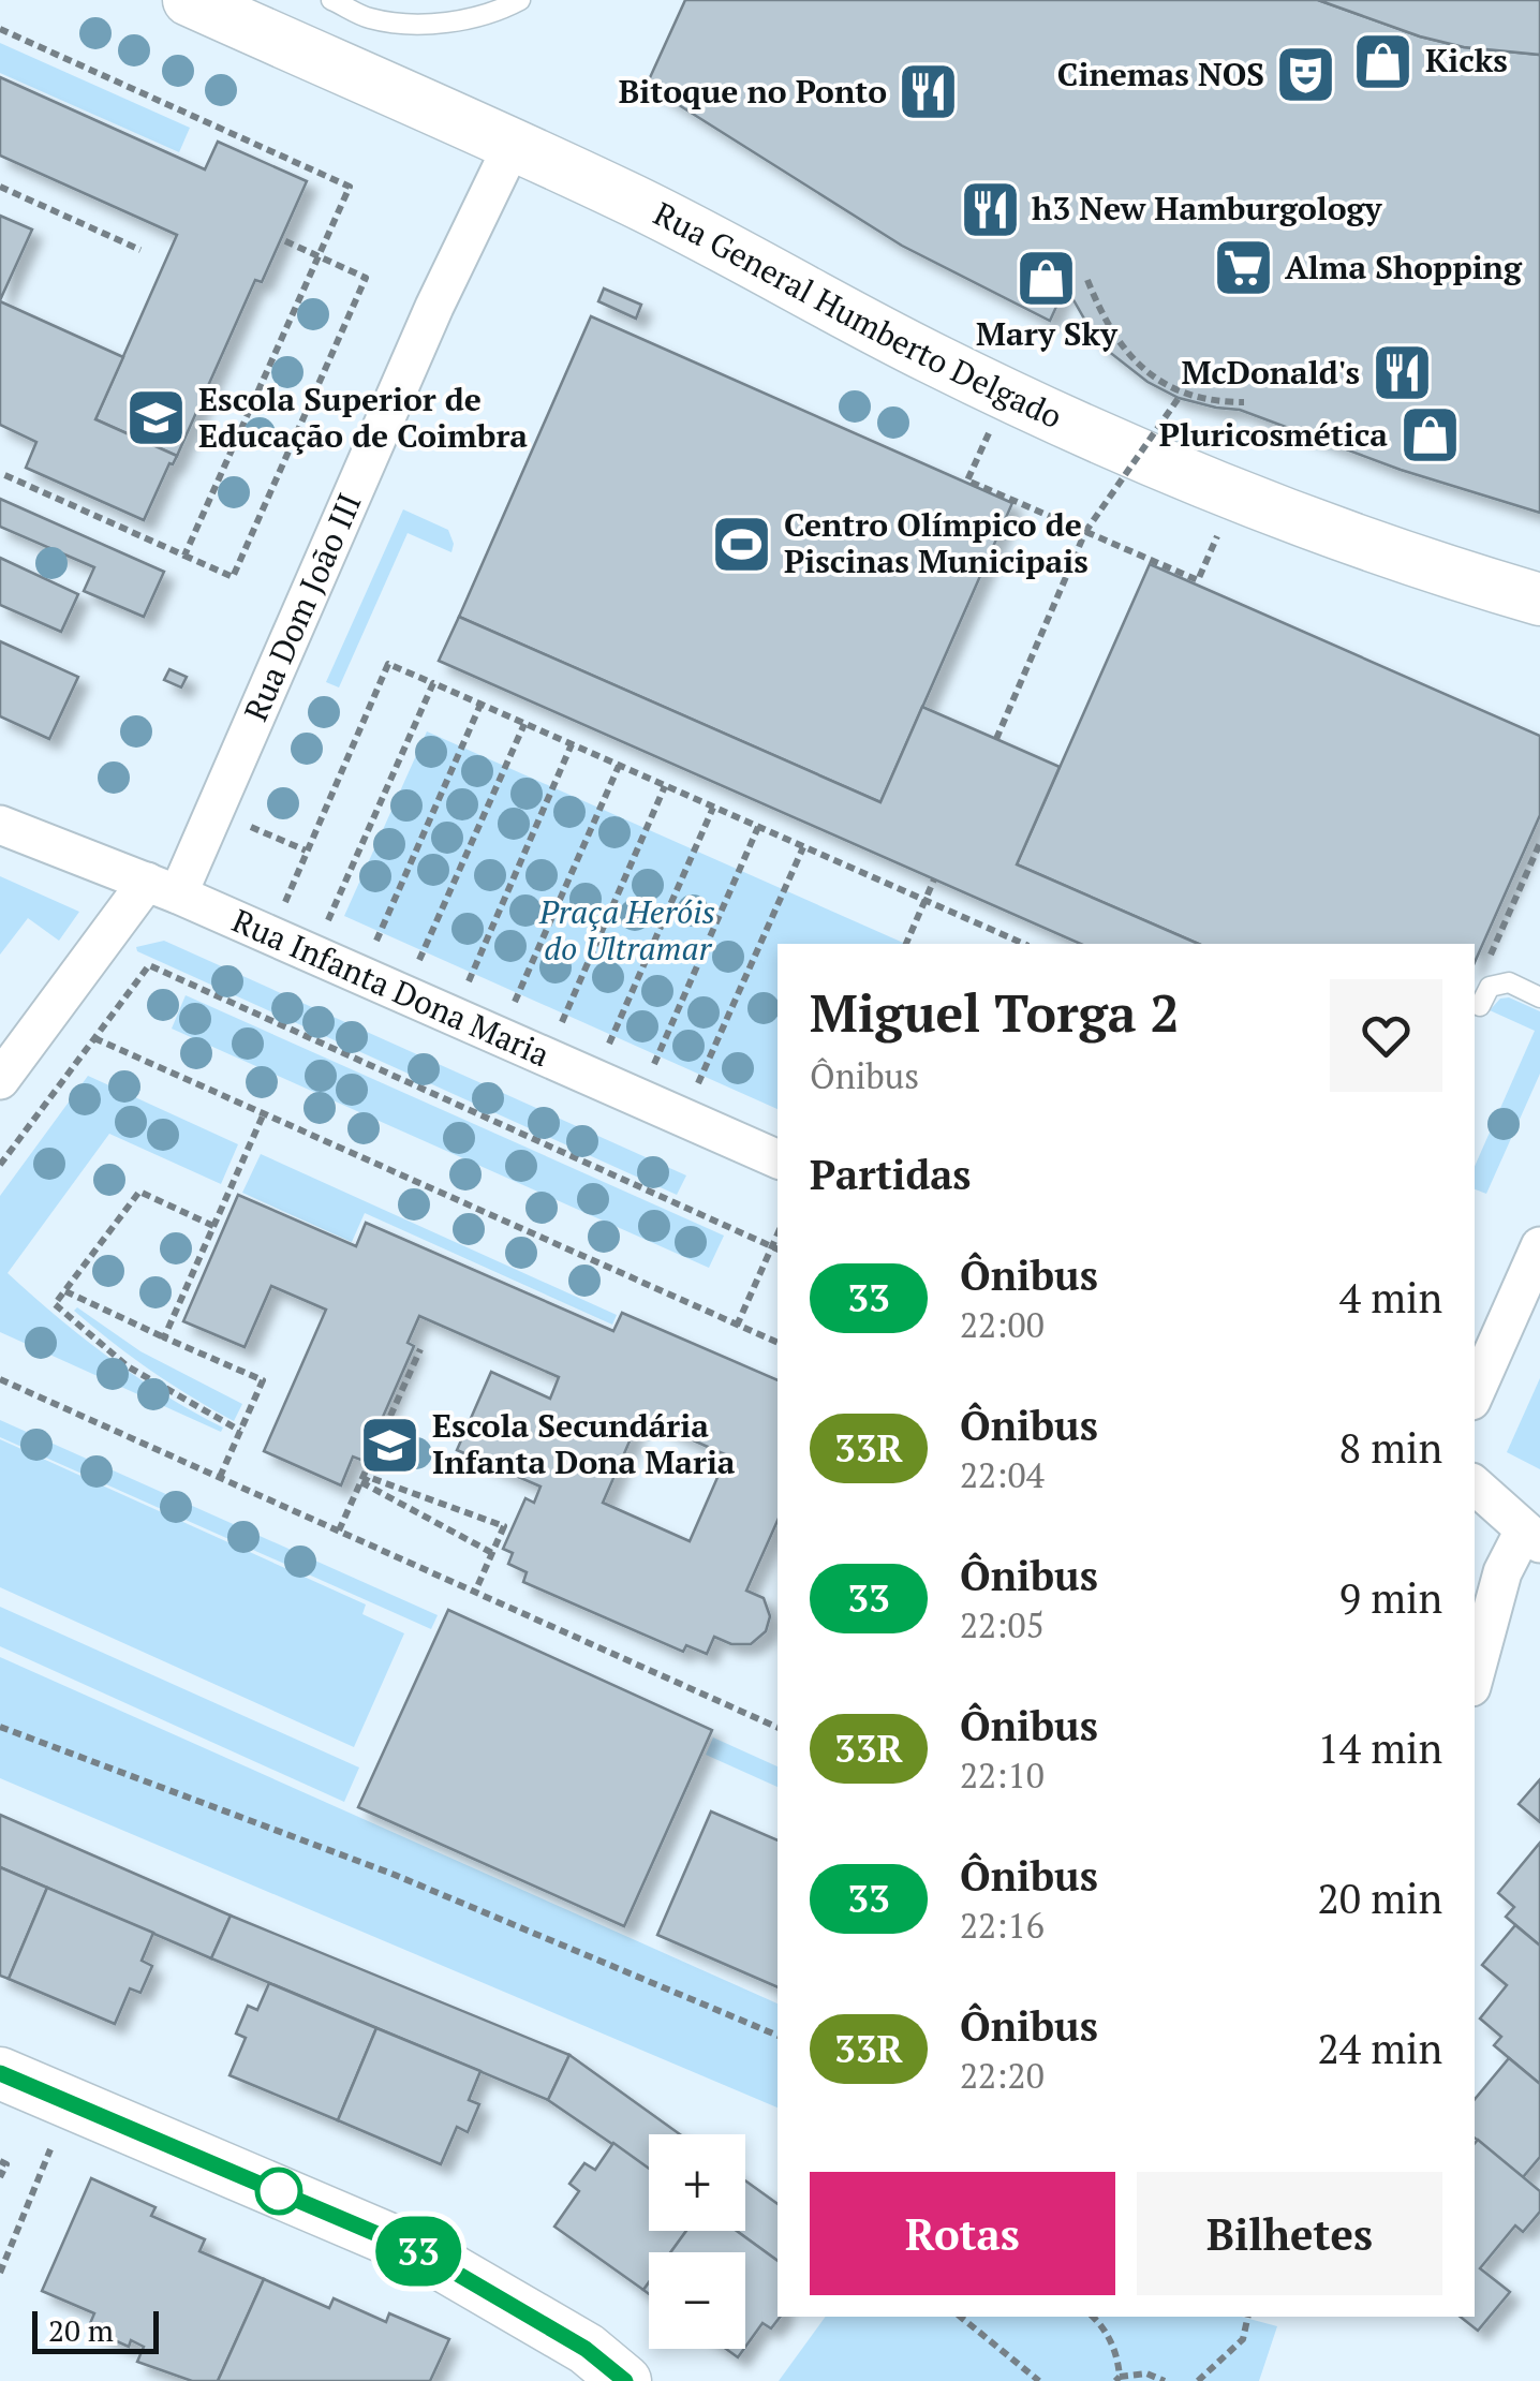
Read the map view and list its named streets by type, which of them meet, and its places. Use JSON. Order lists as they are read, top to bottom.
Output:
{
  "streets": {
    "main road": ["Rua General Humberto Delgado"],
    "street": ["Rua Dom João III", "Rua Infanta Dona Maria"]
  },
  "crossings": [
    ["Rua General Humberto Delgado", "Rua Dom João III"],
    ["Rua Dom João III", "Rua Infanta Dona Maria"]
  ],
  "parks": ["Praça Heróis do Ultramar"],
  "places": {
    "shop": ["Kicks", "Mary Sky", "Pluricosmética"],
    "theatre": ["Cinemas NOS"],
    "restaurant": ["Bitoque no Ponto", "h3 New Hamburgology", "McDonald's"],
    "supermarket": ["Alma Shopping"],
    "school or university": ["Escola Superior de Educação de Coimbra", "Escola Secundária Infanta Dona Maria"],
    "sports": ["Centro Olímpico de Piscinas Municipais"]
  },
  "lines": ["bus line 33"],
  "scale_bar": "20 m",
  "page": {
    "on_map": "33",
    "heading": [
      ["Miguel Torga 2", "Ônibus"],
      "Partidas"
    ],
    "list": [
      {
        "mark": "33",
        "name": "Ônibus",
        "note": "22:00",
        "value": "4 min"
      },
      {
        "mark": "33R",
        "name": "Ônibus",
        "note": "22:04",
        "value": "8 min"
      },
      {
        "mark": "33",
        "name": "Ônibus",
        "note": "22:05",
        "value": "9 min"
      },
      {
        "mark": "33R",
        "name": "Ônibus",
        "note": "22:10",
        "value": "14 min"
      },
      {
        "mark": "33",
        "name": "Ônibus",
        "note": "22:16",
        "value": "20 min"
      },
      {
        "mark": "33R",
        "name": "Ônibus",
        "note": "22:20",
        "value": "24 min"
      }
    ],
    "map_buttons": ["+", "−"],
    "buttons": ["Rotas", "Bilhetes"],
    "scale": "20 m"
  }
}
